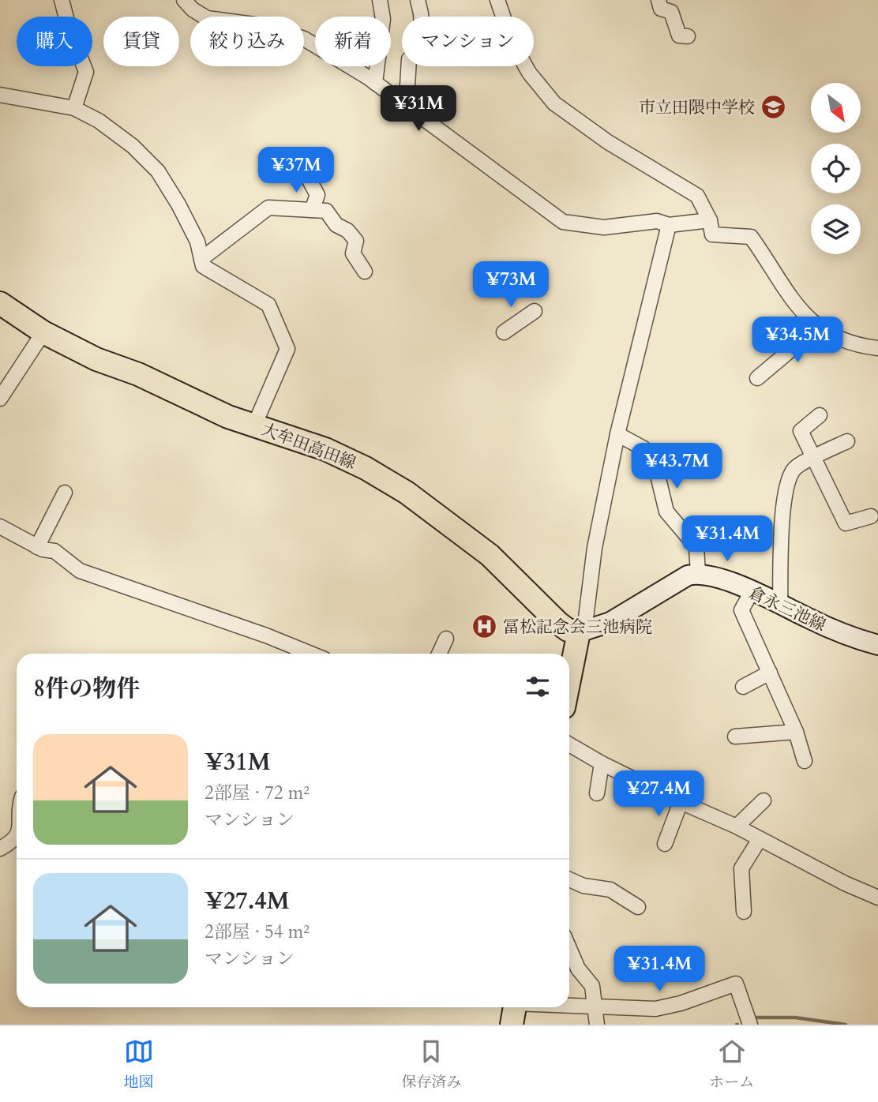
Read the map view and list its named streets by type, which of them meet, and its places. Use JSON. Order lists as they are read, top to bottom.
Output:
{
  "streets": {
    "main road": ["大牟田高田線", "倉永三池線"]
  },
  "places": {
    "school or university": ["市立田隈中学校"],
    "hospital": ["冨松記念会三池病院"]
  },
  "north": "bottom right",
  "page": {
    "chip": [
      "購入",
      "賃貸",
      "絞り込み",
      "新着",
      "マンション"
    ],
    "price": [
      "¥31M",
      "¥37M",
      "¥73M",
      "¥34.5M",
      "¥43.7M",
      "¥31.4M",
      "¥27.4M",
      "¥31.4M"
    ],
    "heading": "8件の物件",
    "list": [
      {
        "name": "¥31M",
        "note": "2部屋 · 72 m² · マンション"
      },
      {
        "name": "¥27.4M",
        "note": "2部屋 · 54 m² · マンション"
      }
    ],
    "tabs": ["地図", "保存済み", "ホーム"]
  }
}
